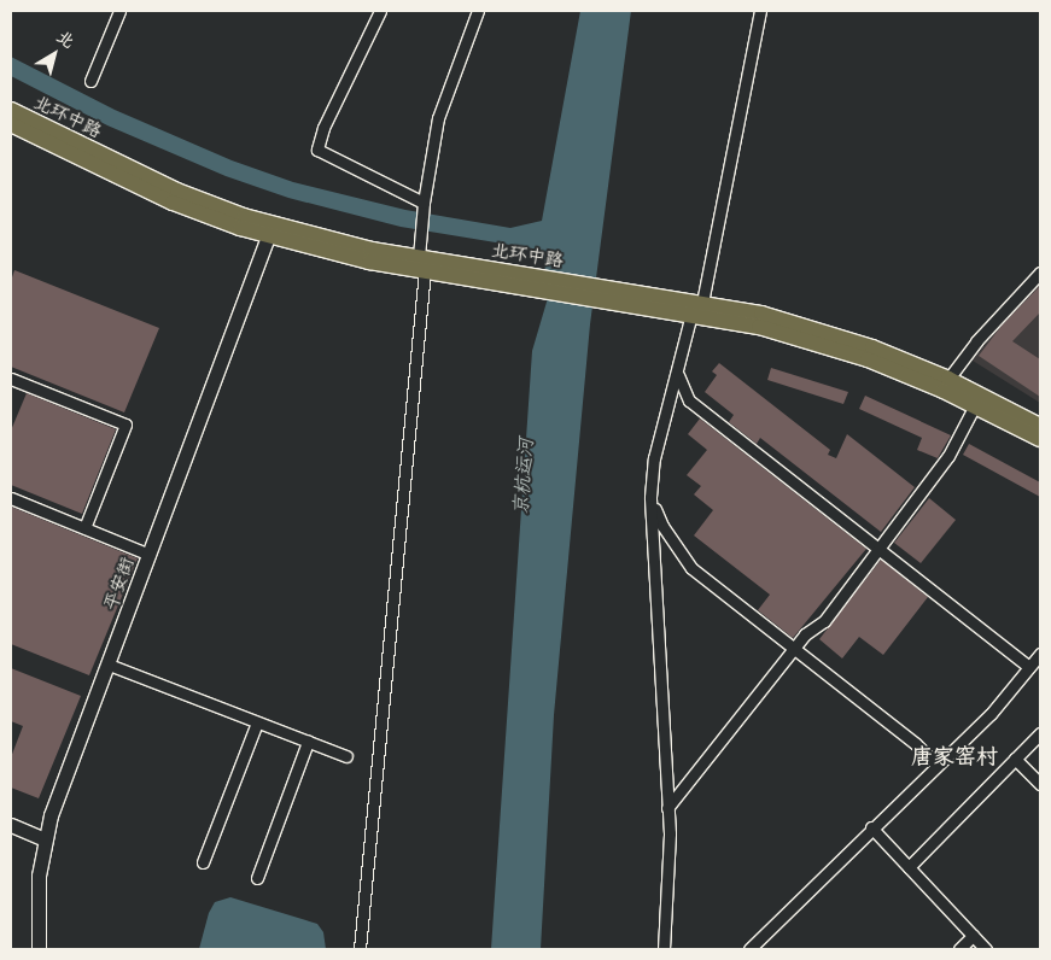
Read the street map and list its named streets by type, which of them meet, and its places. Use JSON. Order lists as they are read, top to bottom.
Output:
{
  "streets": {
    "main road": ["北环中路"],
    "street": ["平安街"]
  },
  "crossings": [
    ["北环中路", "平安街"]
  ],
  "districts": ["唐家窑村"],
  "water": ["京杭运河"],
  "north": "top right"
}
